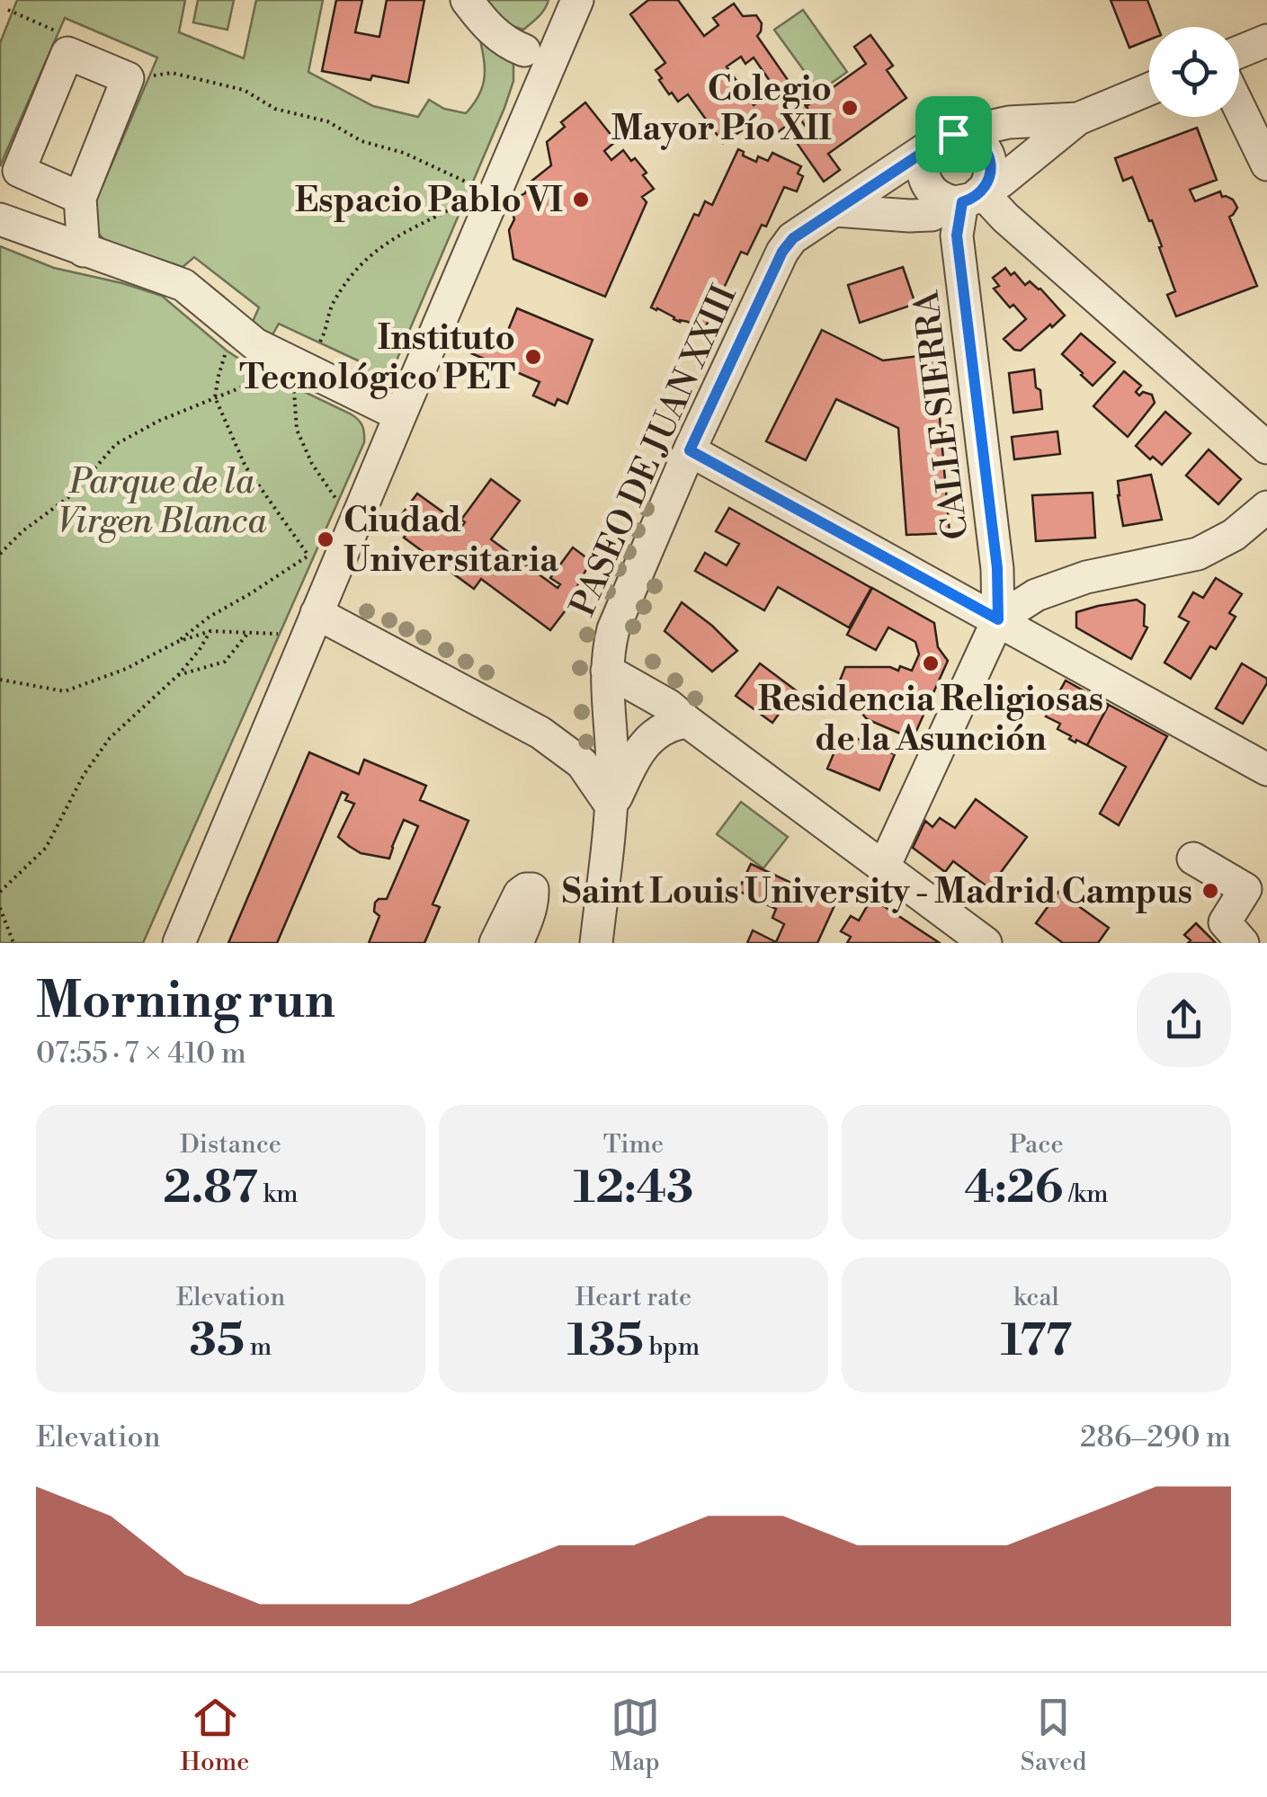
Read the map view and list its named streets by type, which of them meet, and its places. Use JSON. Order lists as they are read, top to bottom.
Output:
{
  "streets": {
    "street": ["CALLE SIERRA", "PASEO DE JUAN XXIII"]
  },
  "crossings": [
    ["CALLE SIERRA", "PASEO DE JUAN XXIII"]
  ],
  "parks": ["Parque de la Virgen Blanca"],
  "places": [
    "Colegio Mayor Pío XII",
    "Espacio Pablo VI",
    "Instituto Tecnológico PET",
    "Ciudad Universitaria",
    "Residencia Religiosas de la Asunción",
    "Saint Louis University - Madrid Campus"
  ],
  "page": {
    "heading": ["Morning run", "07:55 · 7 × 410 m"],
    "stats": [
      ["Distance", "2.87 km"],
      ["Time", "12:43"],
      ["Pace", "4:26 /km"],
      ["Elevation", "35 m"],
      ["Heart rate", "135 bpm"],
      ["kcal", "177"]
    ],
    "chart": ["Elevation", "286–290 m"],
    "tabs": ["Home", "Map", "Saved"]
  }
}
